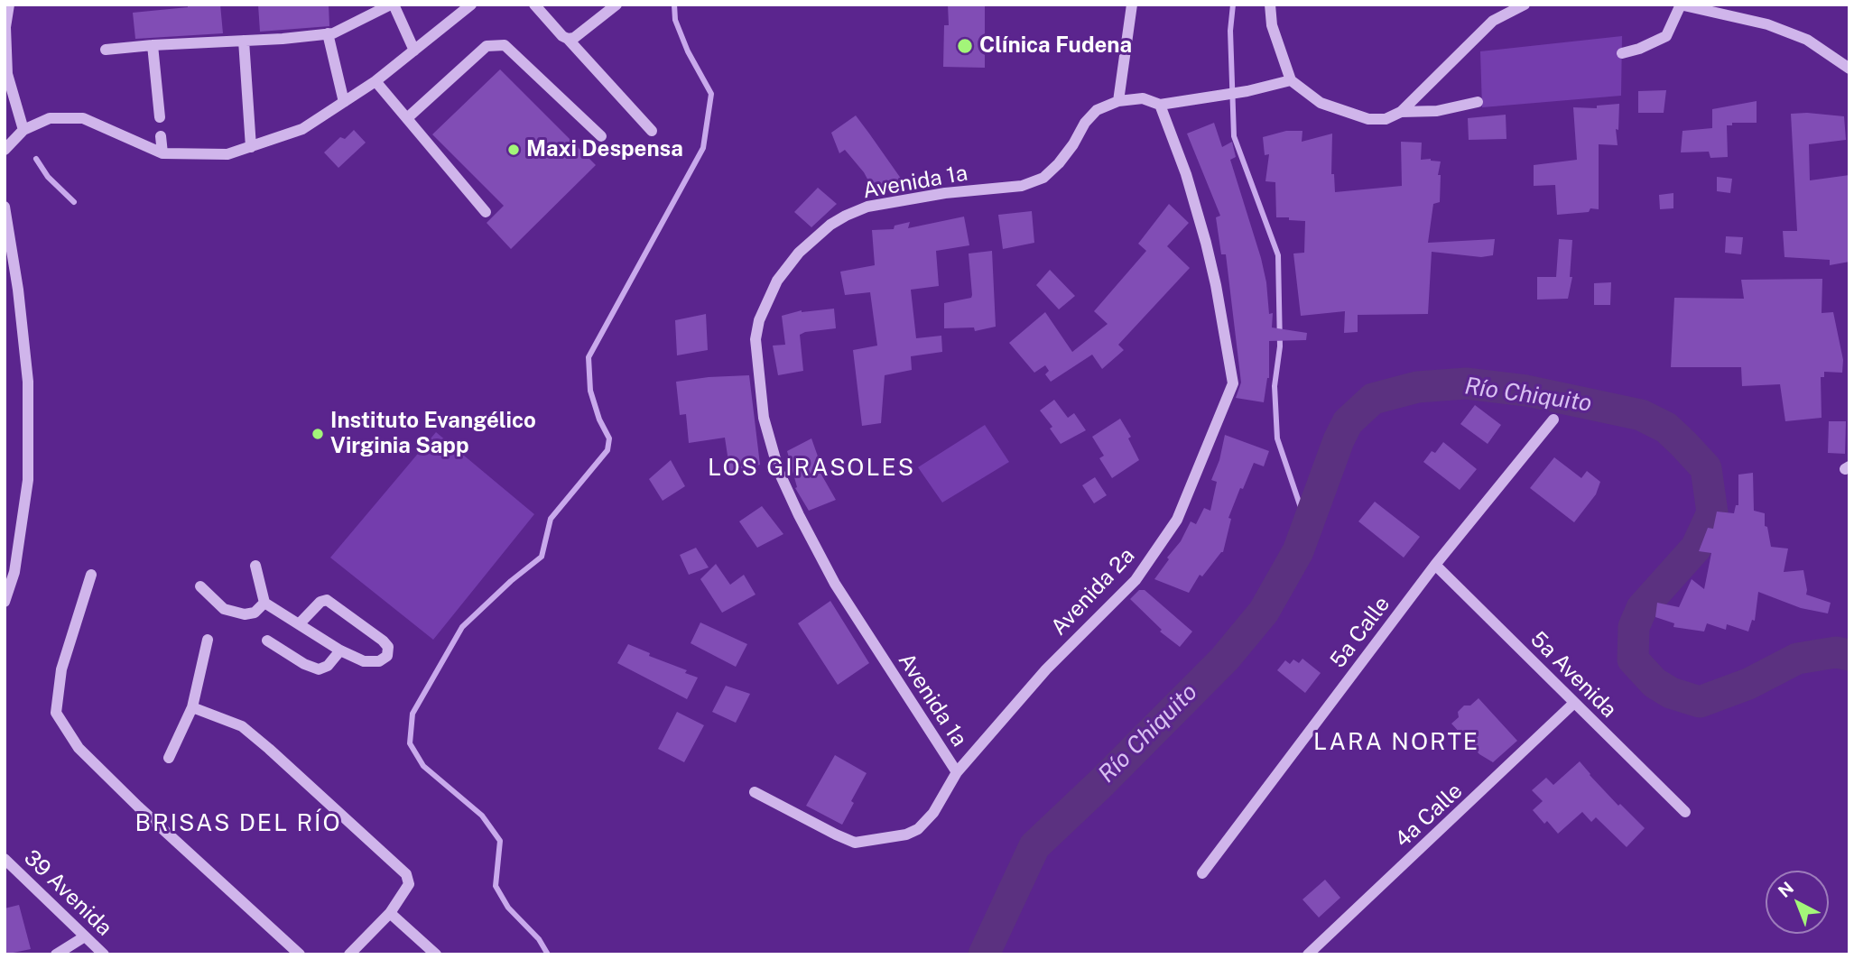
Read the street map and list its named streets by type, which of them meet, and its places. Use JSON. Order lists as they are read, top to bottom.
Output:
{
  "streets": {
    "street": [
      "Avenida 1a",
      "Avenida 2a",
      "5a Calle",
      "5a Avenida",
      "4a Calle",
      "39 Avenida"
    ]
  },
  "crossings": [
    ["Avenida 1a", "Avenida 2a"],
    ["5a Calle", "5a Avenida"],
    ["5a Avenida", "4a Calle"]
  ],
  "districts": ["LOS GIRASOLES", "LARA NORTE", "BRISAS DEL RÍO"],
  "water": ["Río Chiquito"],
  "places": ["Clínica Fudena", "Maxi Despensa", "Instituto Evangélico Virginia Sapp"],
  "north": "top left"
}
